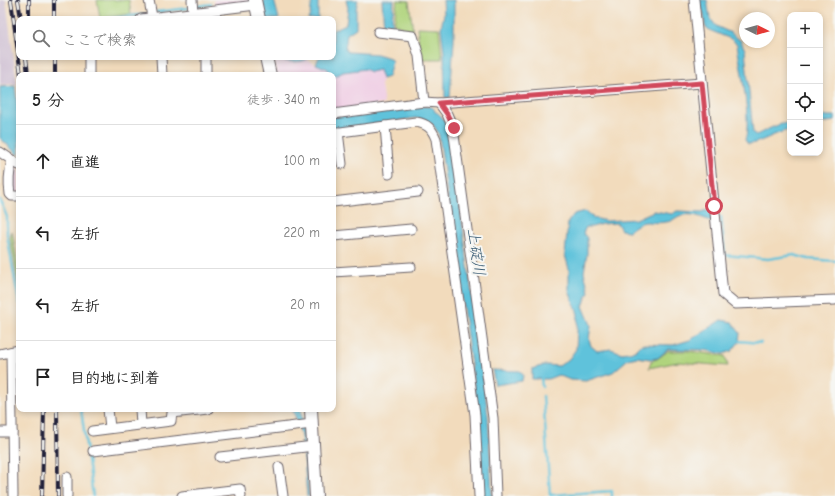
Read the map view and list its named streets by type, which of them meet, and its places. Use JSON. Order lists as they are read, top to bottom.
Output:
{
  "water": ["上碇川"],
  "north": "right",
  "page": {
    "map_buttons": ["+", "−"],
    "search": "ここで検索",
    "heading": ["5 分", "徒歩 · 340 m"],
    "list": [
      ["直進", "100 m"],
      ["左折", "220 m"],
      ["左折", "20 m"],
      "目的地に到着"
    ]
  }
}
